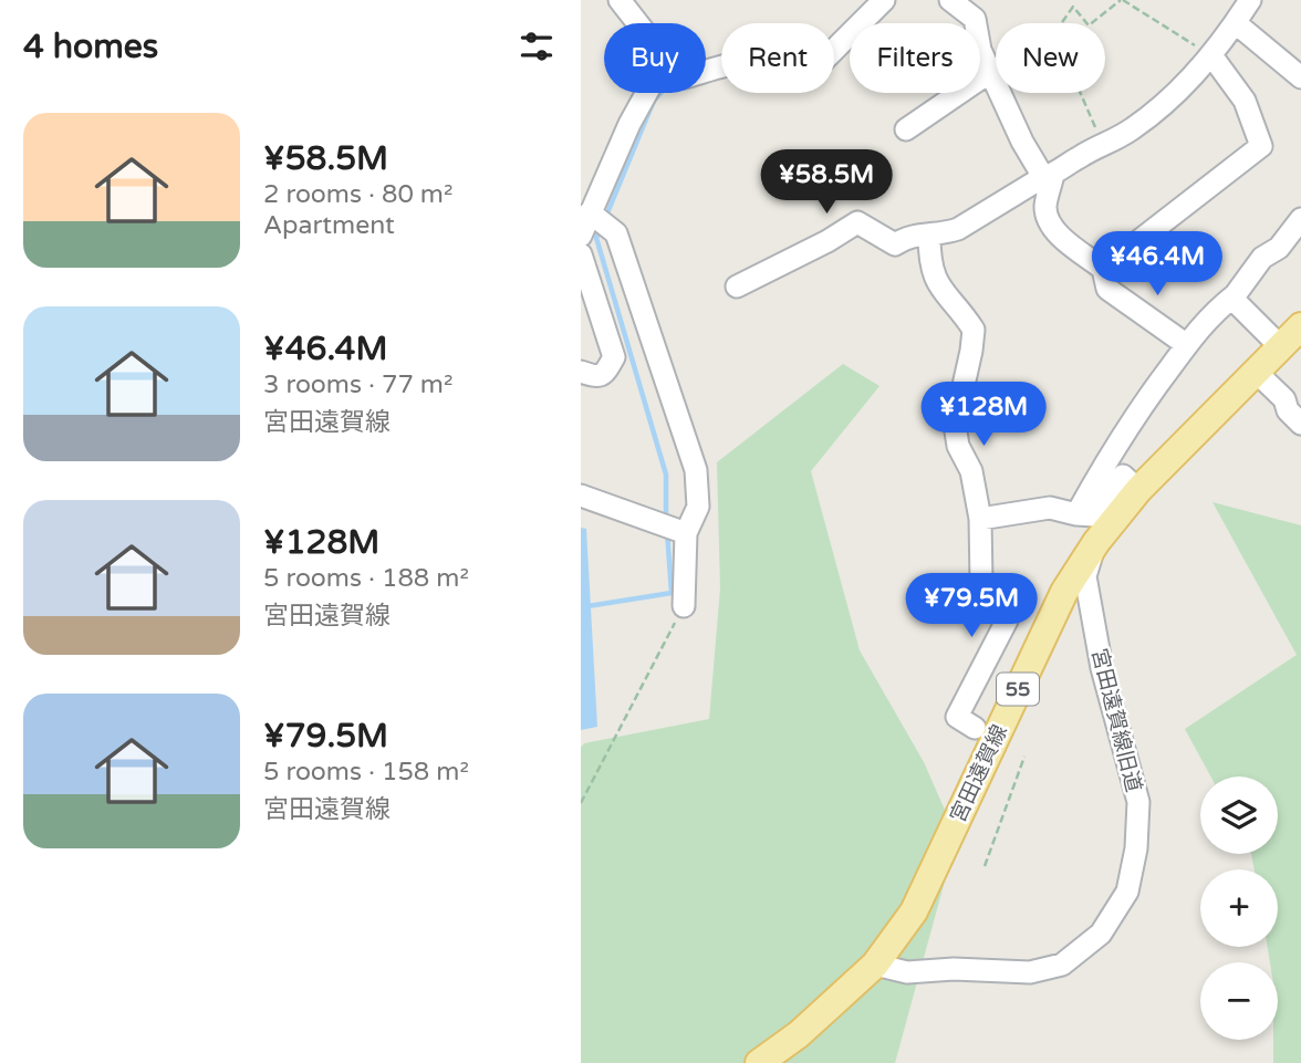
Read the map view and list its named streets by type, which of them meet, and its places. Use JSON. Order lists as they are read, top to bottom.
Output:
{
  "streets": {
    "main road": ["55", "宮田遠賀線"],
    "street": ["宮田遠賀線旧道"]
  },
  "crossings": [
    ["宮田遠賀線旧道", "宮田遠賀線"]
  ],
  "page": {
    "heading": "4 homes",
    "chip": [
      "Buy",
      "Rent",
      "Filters",
      "New"
    ],
    "list": [
      {
        "name": "¥58.5M",
        "note": "2 rooms · 80 m² · Apartment"
      },
      {
        "name": "¥46.4M",
        "note": "3 rooms · 77 m² · 宮田遠賀線"
      },
      {
        "name": "¥128M",
        "note": "5 rooms · 188 m² · 宮田遠賀線"
      },
      {
        "name": "¥79.5M",
        "note": "5 rooms · 158 m² · 宮田遠賀線"
      }
    ],
    "price": [
      "¥58.5M",
      "¥46.4M",
      "¥128M",
      "¥79.5M"
    ],
    "map_buttons": ["+", "−"]
  }
}
